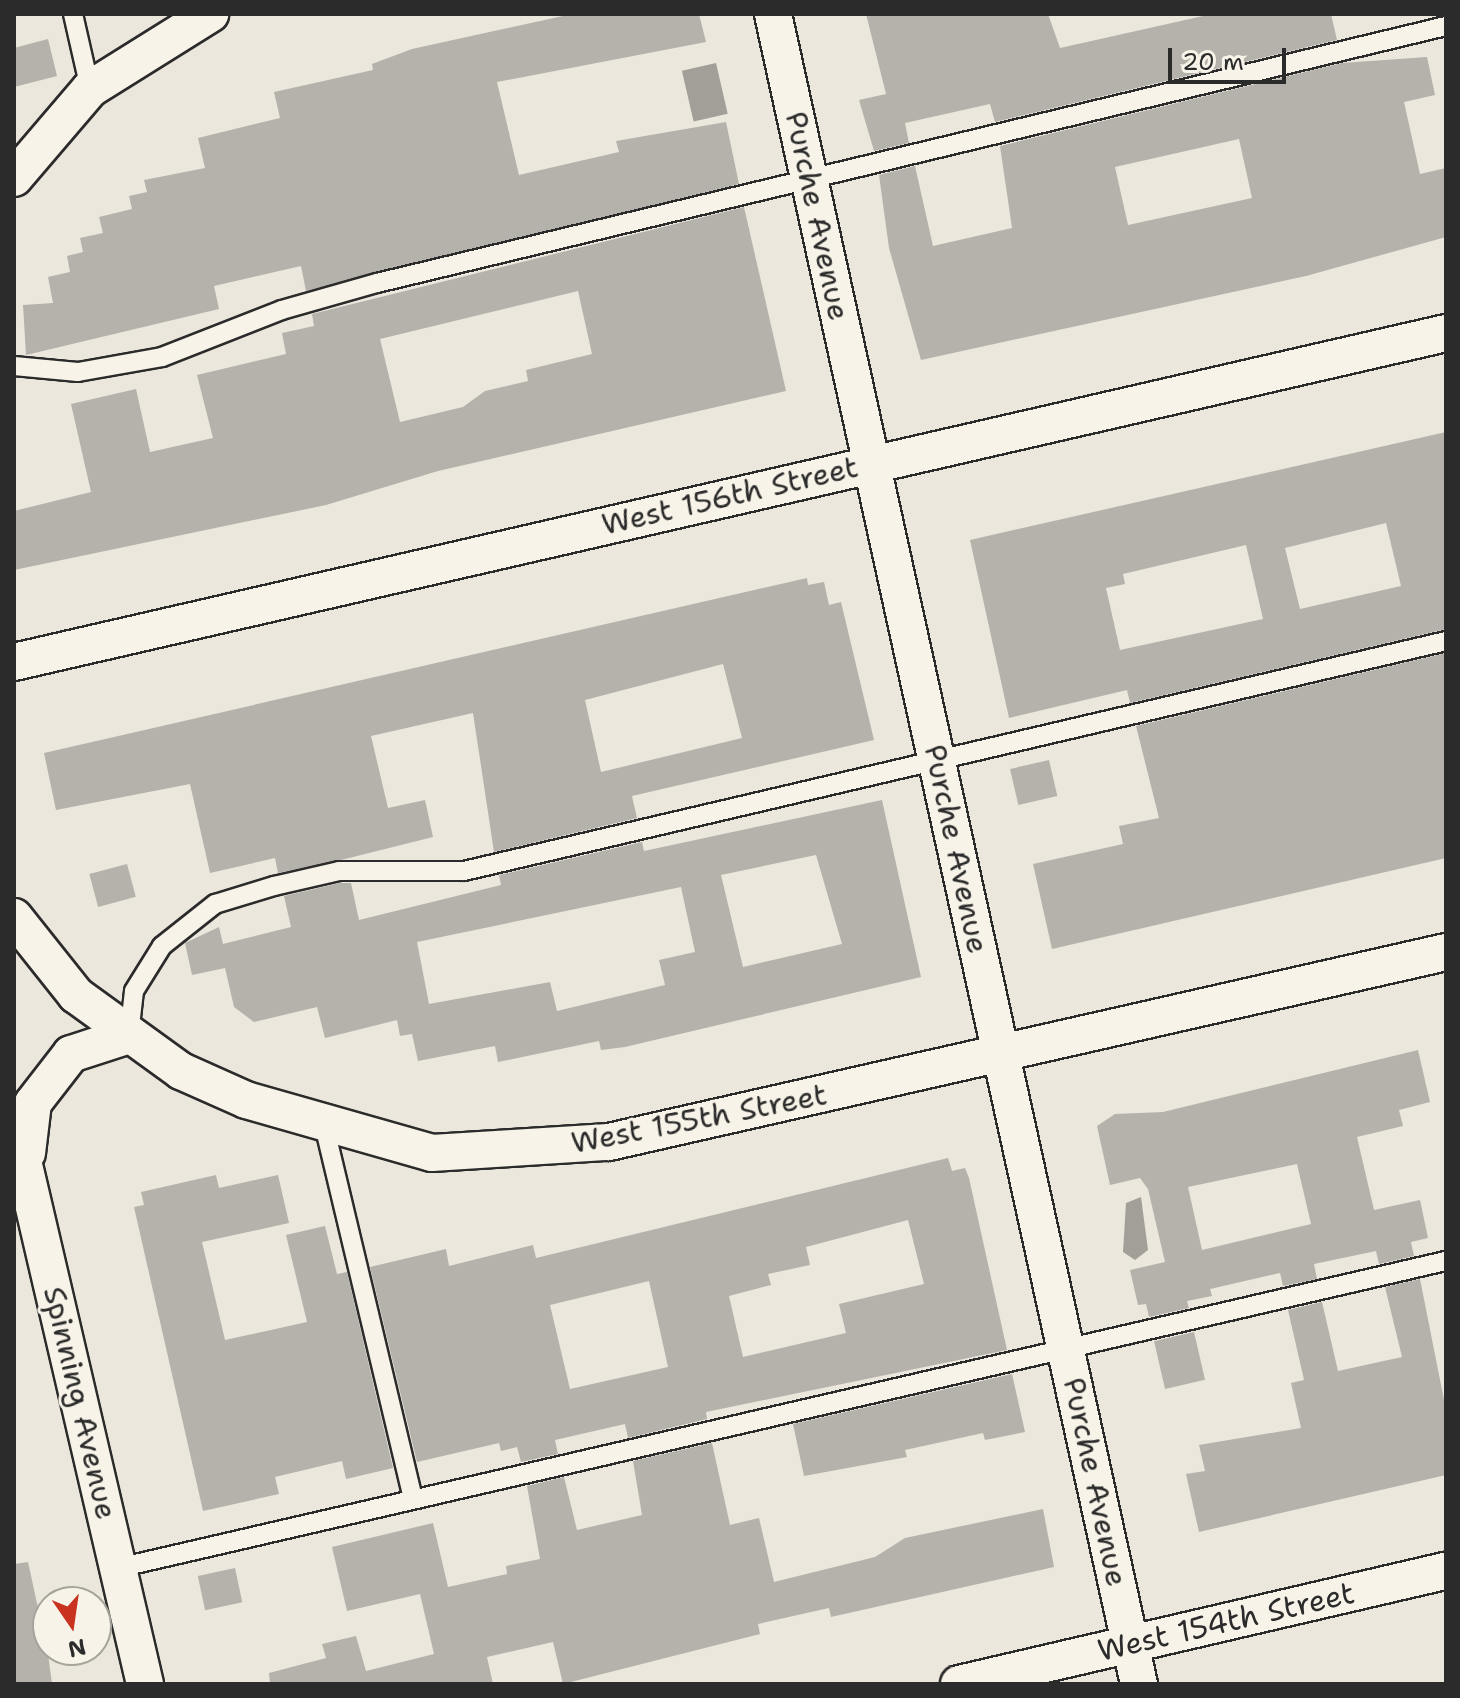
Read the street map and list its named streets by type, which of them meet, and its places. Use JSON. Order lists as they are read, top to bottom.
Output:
{
  "streets": {
    "street": [
      "Purche Avenue",
      "West 156th Street",
      "West 155th Street",
      "Spinning Avenue",
      "West 154th Street"
    ]
  },
  "crossings": [
    ["Purche Avenue", "West 156th Street"],
    ["Purche Avenue", "West 155th Street"],
    ["Purche Avenue", "West 154th Street"]
  ],
  "scale_bar": "20 m",
  "north": "bottom"
}
